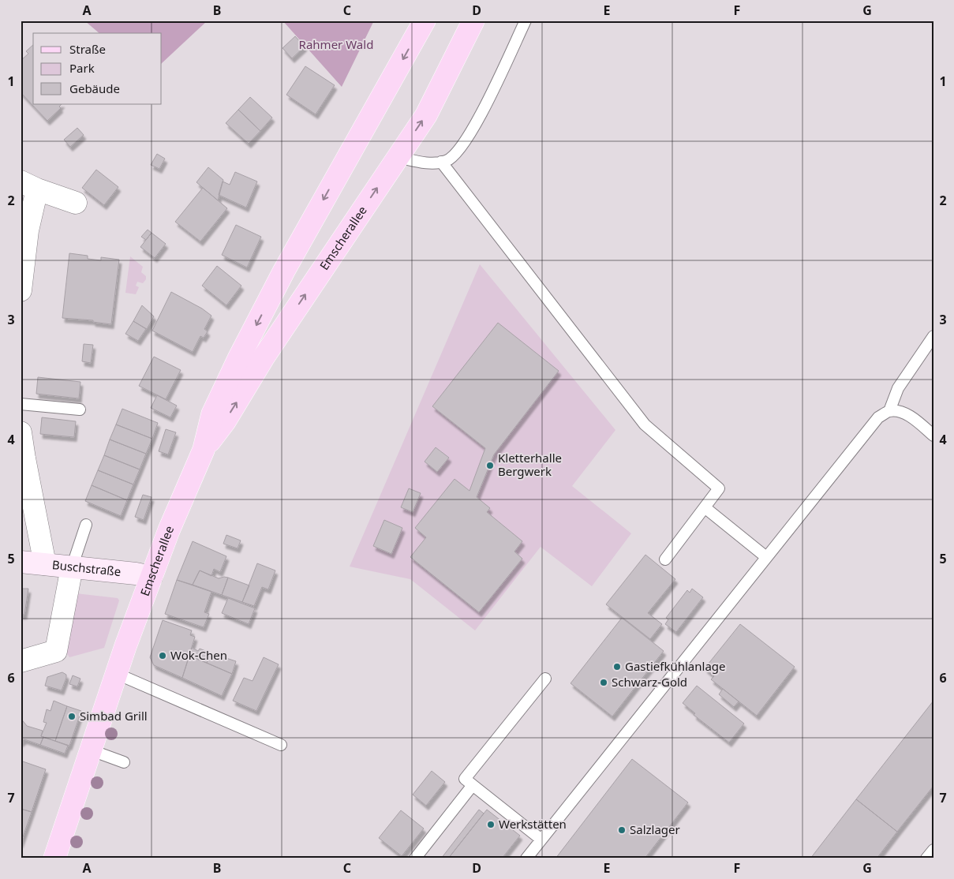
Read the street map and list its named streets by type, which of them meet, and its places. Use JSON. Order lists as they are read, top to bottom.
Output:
{
  "streets": {
    "main road": ["Emscherallee"],
    "street": ["Buschstraße"]
  },
  "crossings": [
    ["Emscherallee", "Buschstraße"]
  ],
  "parks": ["Rahmer Wald"],
  "places": [
    "Kletterhalle Bergwerk",
    "Wok-Chen",
    "Gastiefkühlanlage",
    "Schwarz-Gold",
    "Simbad Grill",
    "Werkstätten",
    "Salzlager"
  ],
  "legend": ["Straße", "Park", "Gebäude"],
  "grid": {
    "columns": [
      "A",
      "B",
      "C",
      "D",
      "E",
      "F",
      "G"
    ],
    "rows": [
      "1",
      "2",
      "3",
      "4",
      "5",
      "6",
      "7"
    ]
  }
}
